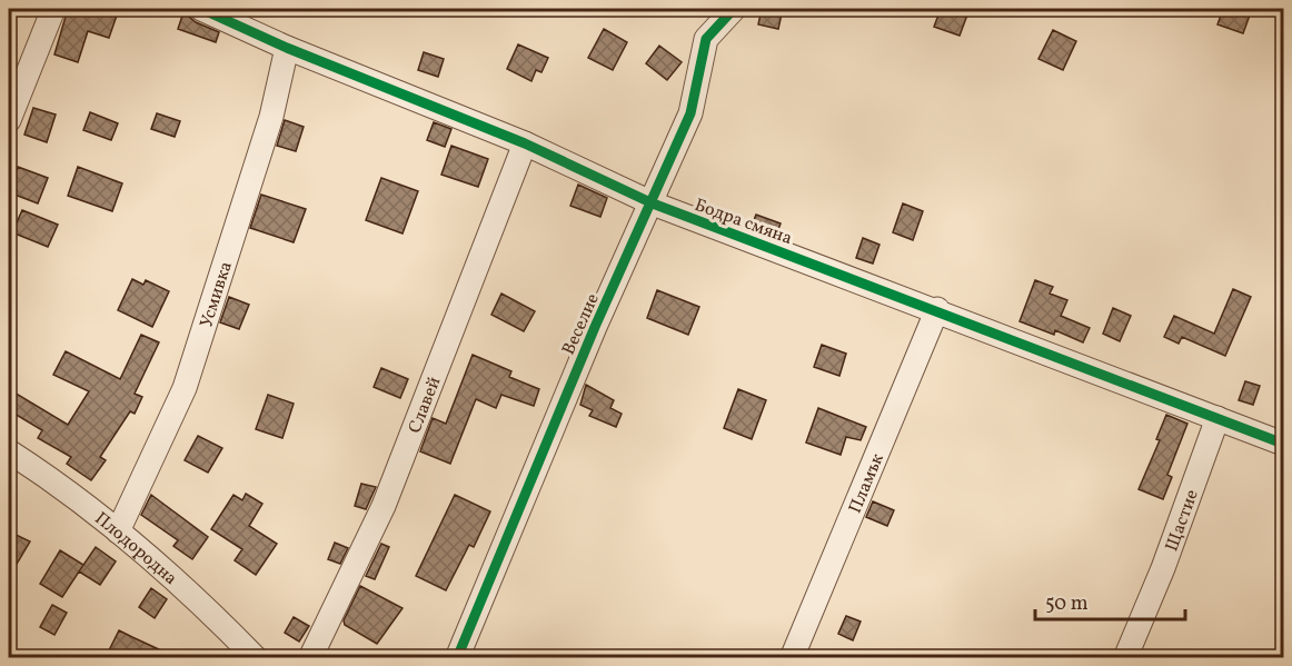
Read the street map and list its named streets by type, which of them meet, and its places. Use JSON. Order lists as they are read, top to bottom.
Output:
{
  "streets": {
    "street": [
      "Бодра смяна",
      "Усмивка",
      "Веселие",
      "Славей",
      "Пламък",
      "Щастие",
      "Плодородна"
    ]
  },
  "crossings": [
    ["Бодра смяна", "Усмивка"],
    ["Бодра смяна", "Веселие"],
    ["Бодра смяна", "Славей"],
    ["Бодра смяна", "Пламък"],
    ["Бодра смяна", "Щастие"],
    ["Усмивка", "Плодородна"]
  ],
  "scale_bar": "50 m"
}
